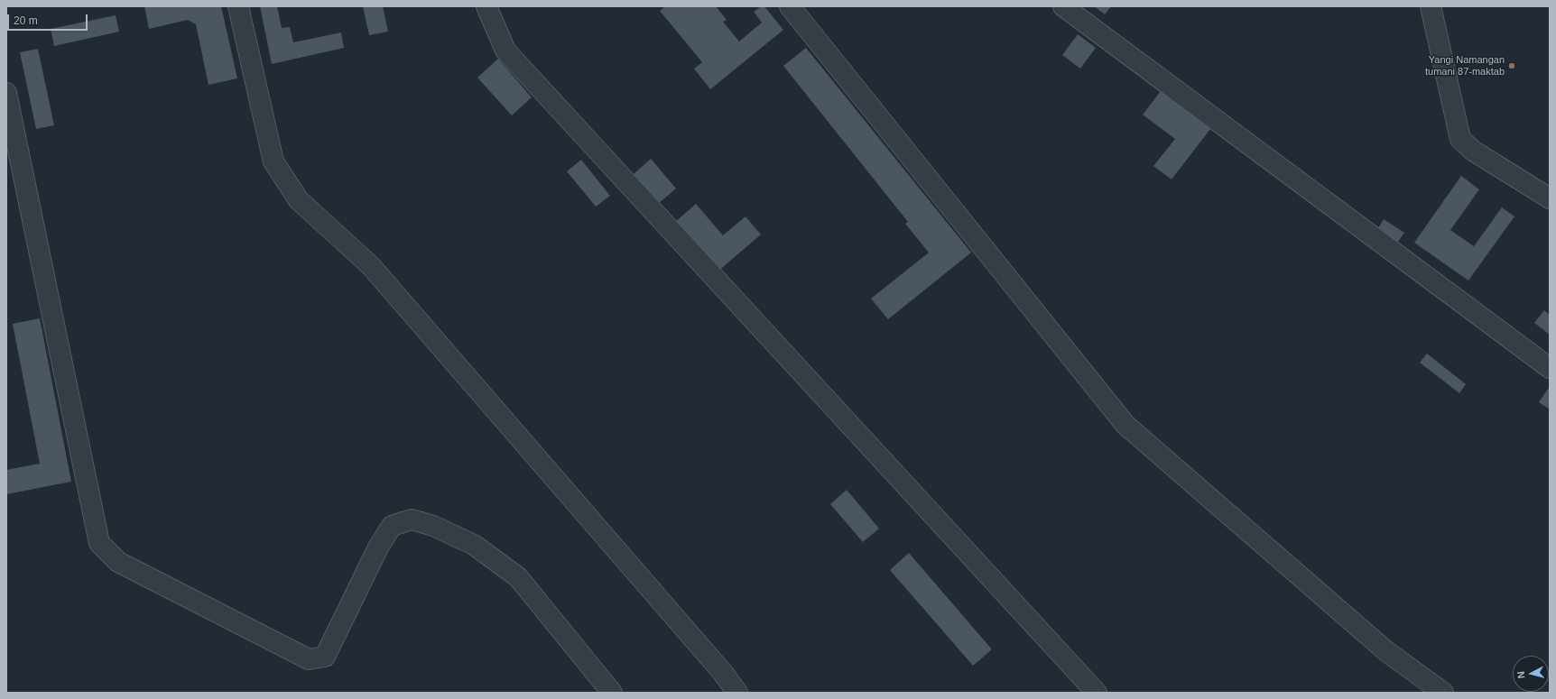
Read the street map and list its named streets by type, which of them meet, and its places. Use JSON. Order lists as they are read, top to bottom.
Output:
{
  "places": ["Yangi Namangan tumani 87-maktab"],
  "scale_bar": "20 m",
  "north": "left"
}
